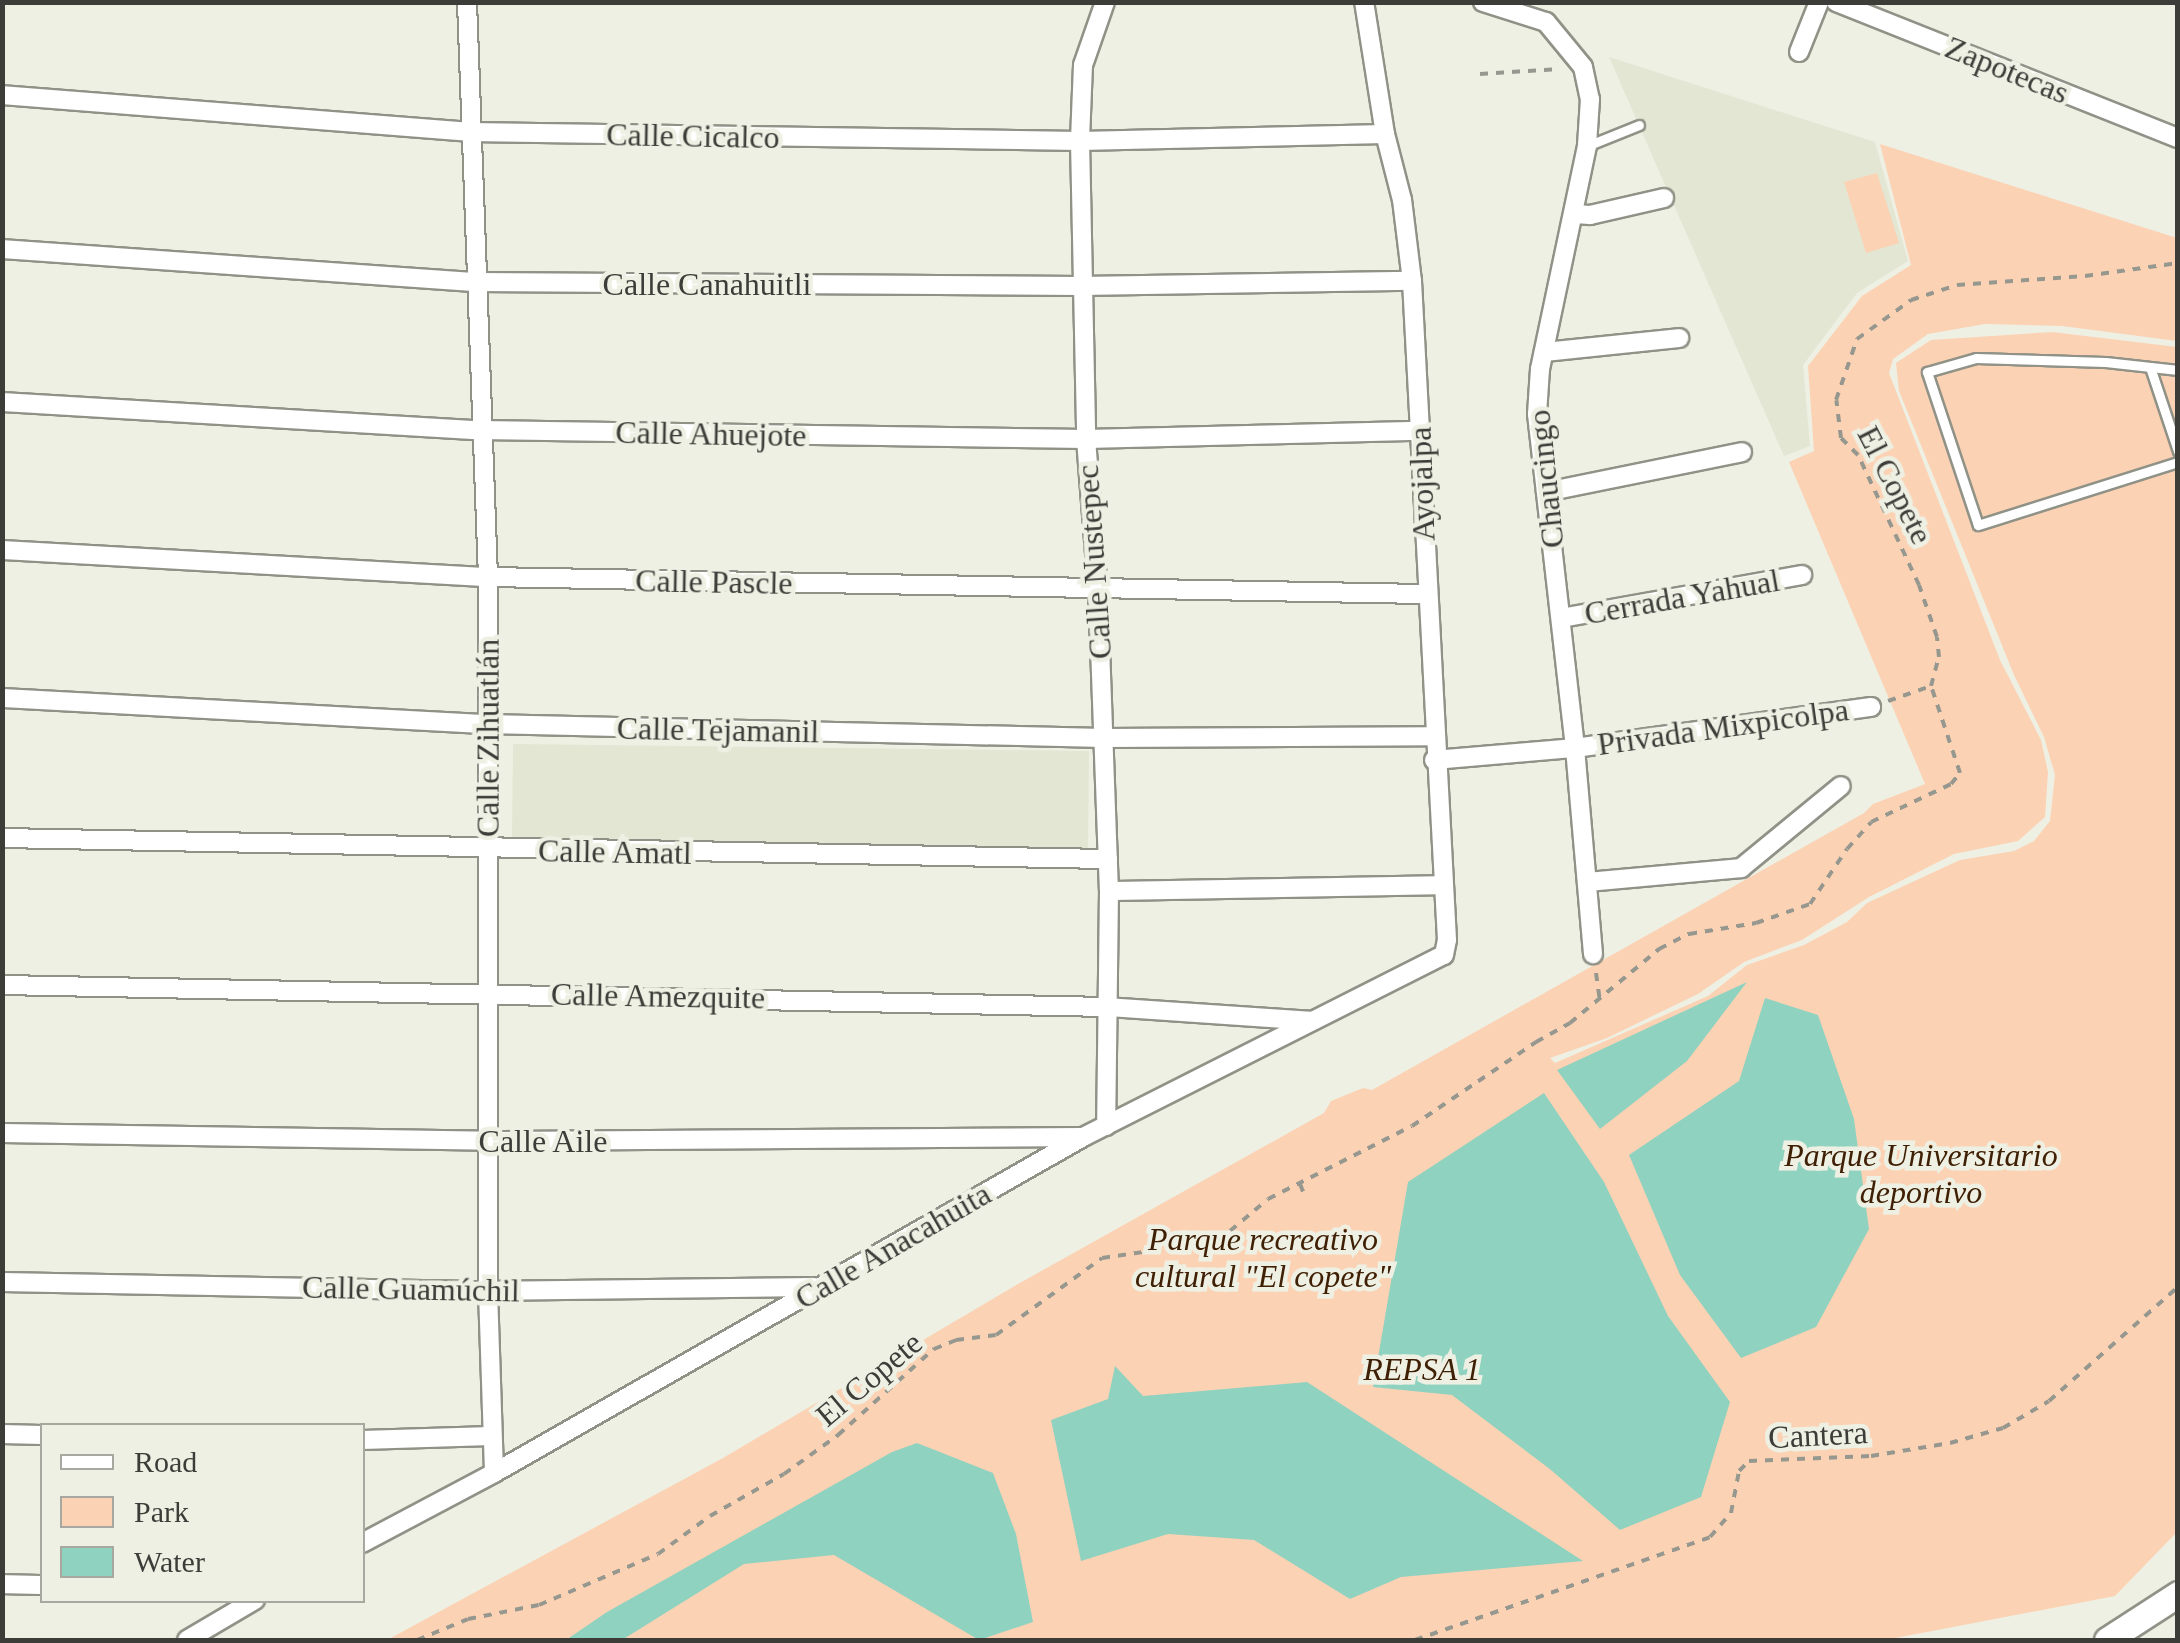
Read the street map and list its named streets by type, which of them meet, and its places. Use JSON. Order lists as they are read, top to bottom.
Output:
{
  "streets": {
    "street": [
      "Zapotecas",
      "Calle Cicalco",
      "Calle Canahuitli",
      "Calle Ahuejote",
      "Chaucingo",
      "Ayojalpa",
      "Calle Nustepec",
      "Calle Pascle",
      "Cerrada Yahual",
      "Privada Mixpicolpa",
      "Calle Tejamanil",
      "Calle Zihuatlán",
      "Calle Amatl",
      "Calle Amezquite",
      "Calle Aile",
      "Calle Anacahuita",
      "Calle Guamúchil"
    ],
    "path": ["El Copete", "Cantera"]
  },
  "crossings": [
    ["Calle Cicalco", "Ayojalpa"],
    ["Calle Cicalco", "Calle Nustepec"],
    ["Calle Cicalco", "Calle Zihuatlán"],
    ["Calle Canahuitli", "Ayojalpa"],
    ["Calle Canahuitli", "Calle Nustepec"],
    ["Calle Canahuitli", "Calle Zihuatlán"],
    ["Calle Ahuejote", "Ayojalpa"],
    ["Calle Ahuejote", "Calle Nustepec"],
    ["Calle Ahuejote", "Calle Zihuatlán"],
    ["Chaucingo", "Cerrada Yahual"],
    ["Chaucingo", "Privada Mixpicolpa"],
    ["Ayojalpa", "Calle Pascle"],
    ["Ayojalpa", "Calle Tejamanil"],
    ["Ayojalpa", "Calle Anacahuita"],
    ["Calle Nustepec", "Calle Pascle"],
    ["Calle Nustepec", "Calle Tejamanil"],
    ["Calle Nustepec", "Calle Amatl"],
    ["Calle Nustepec", "Calle Amezquite"],
    ["Calle Nustepec", "Calle Anacahuita"],
    ["Calle Pascle", "Calle Zihuatlán"],
    ["Calle Tejamanil", "Calle Zihuatlán"],
    ["Calle Zihuatlán", "Calle Amatl"],
    ["Calle Zihuatlán", "Calle Amezquite"],
    ["Calle Zihuatlán", "Calle Aile"],
    ["Calle Zihuatlán", "Calle Anacahuita"],
    ["Calle Zihuatlán", "Calle Guamúchil"],
    ["Calle Amezquite", "Calle Anacahuita"],
    ["Calle Aile", "Calle Anacahuita"],
    ["Calle Anacahuita", "Calle Guamúchil"]
  ],
  "parks": ["Parque Universitario deportivo", "Parque recreativo cultural \"El copete\"", "REPSA 1"],
  "legend": ["Road", "Park", "Water"]
}
